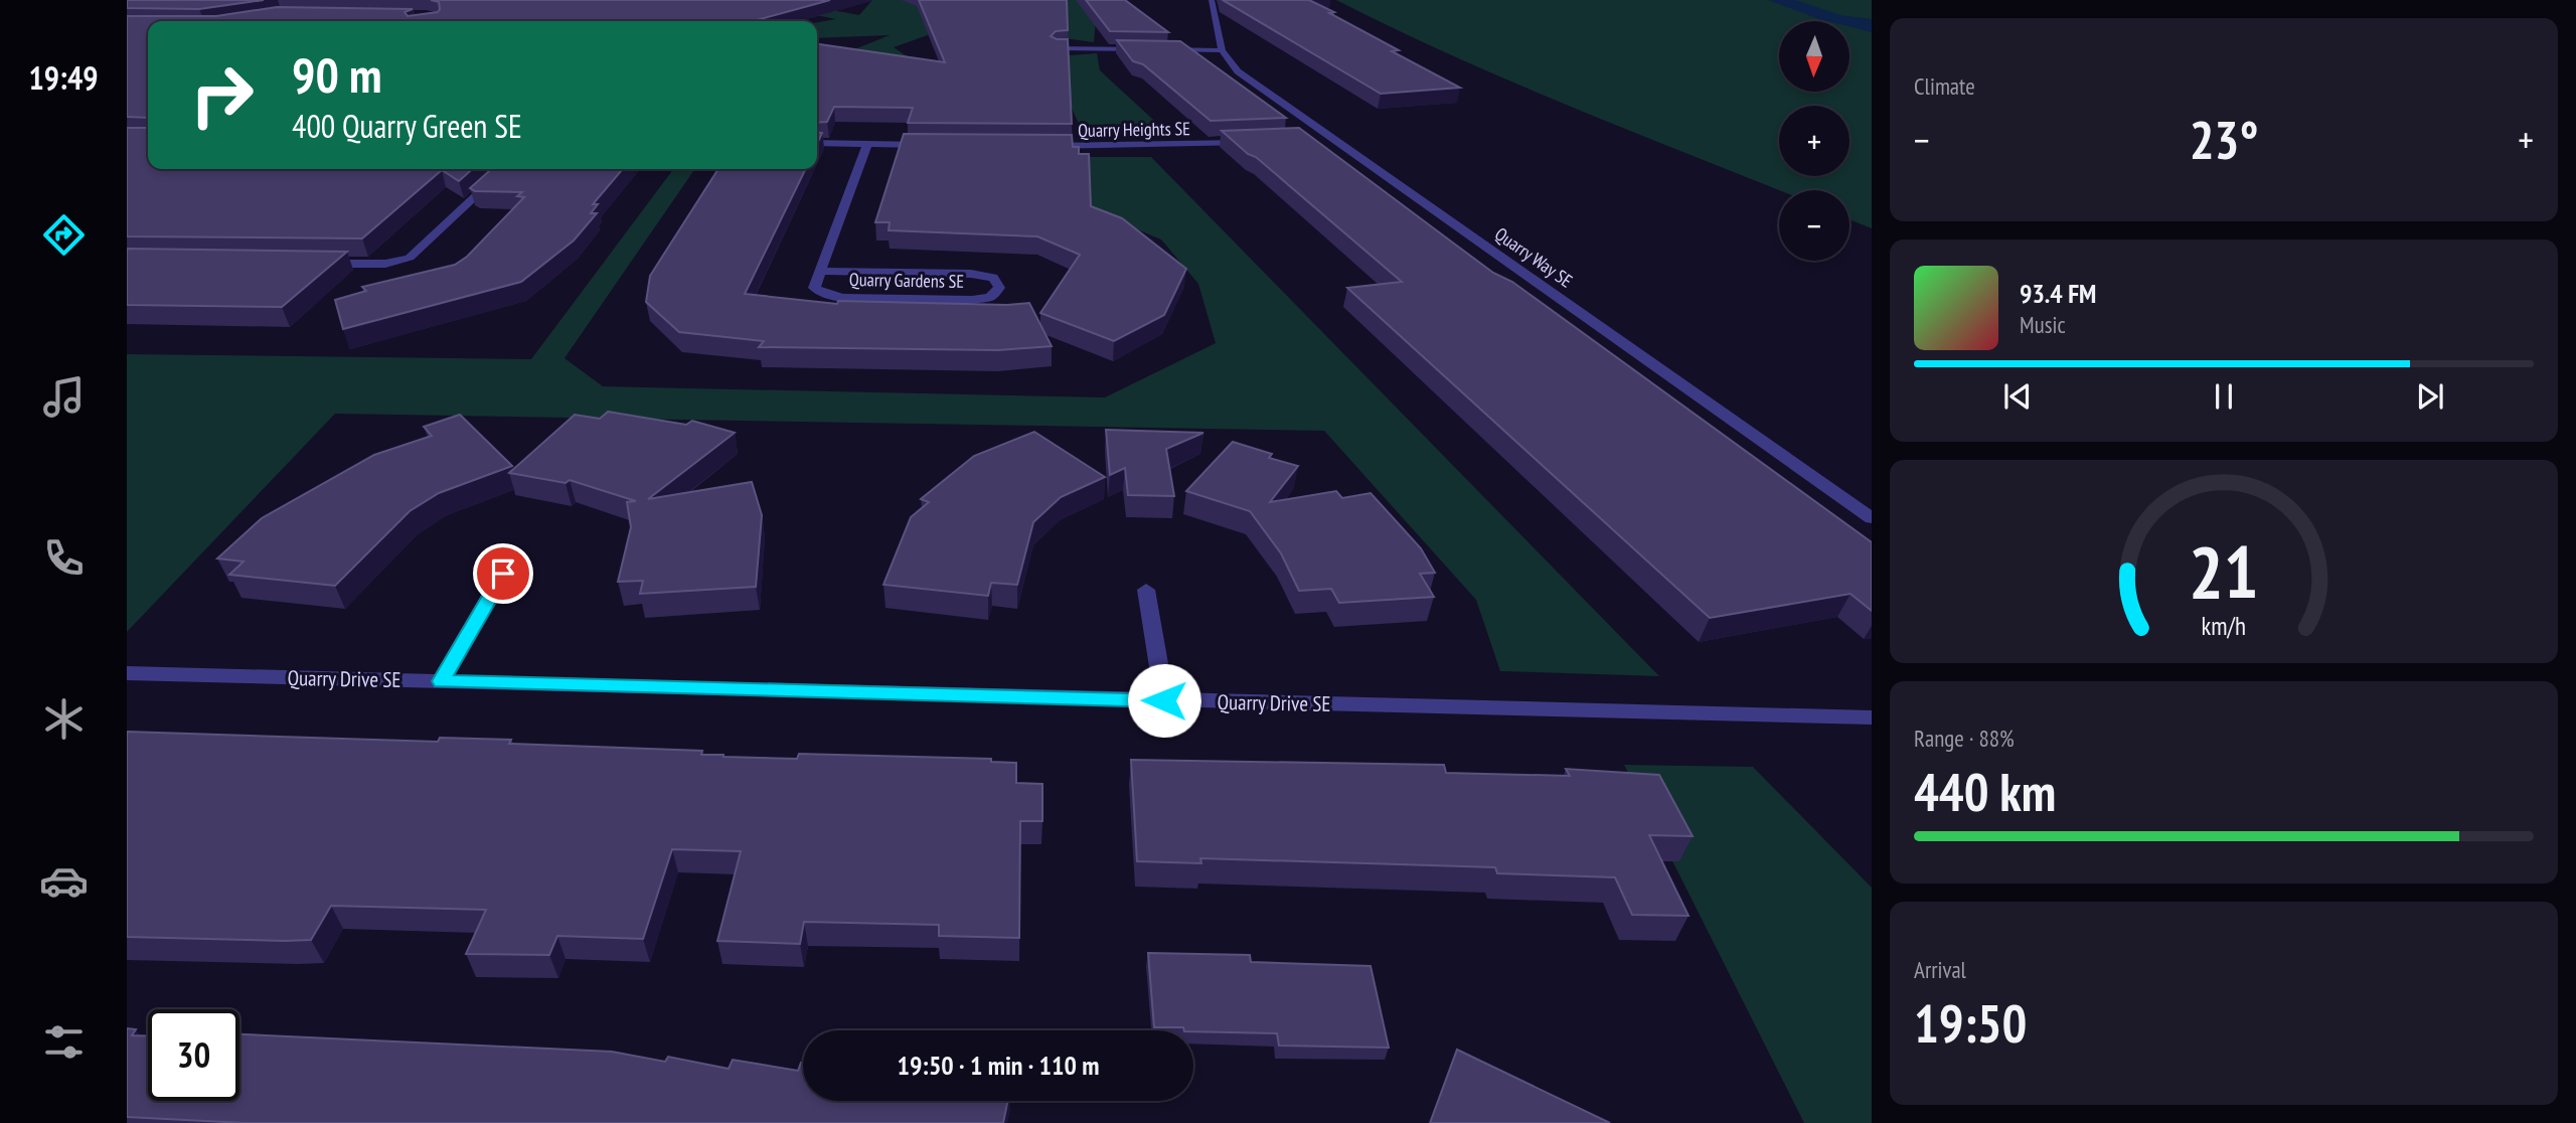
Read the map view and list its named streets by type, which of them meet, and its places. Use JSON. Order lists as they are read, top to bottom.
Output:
{
  "streets": {
    "street": [
      "Quarry Heights SE",
      "Quarry Way SE",
      "Quarry Gardens SE",
      "Quarry Drive SE"
    ]
  },
  "north": "bottom",
  "page": {
    "tabs": "19:49",
    "tile": [
      "Climate",
      ["Range · 88%", "440 km"],
      ["Arrival", "19:50"]
    ],
    "map_buttons": ["+", "−"],
    "turn": ["90 m", "400 Quarry Green SE"],
    "heat": ["−", "23°", "+"],
    "song": ["93.4 FM", "Music"],
    "limit": "30",
    "trip": "19:50 · 1 min · 110 m",
    "gauge": ["21", "km/h"]
  }
}
